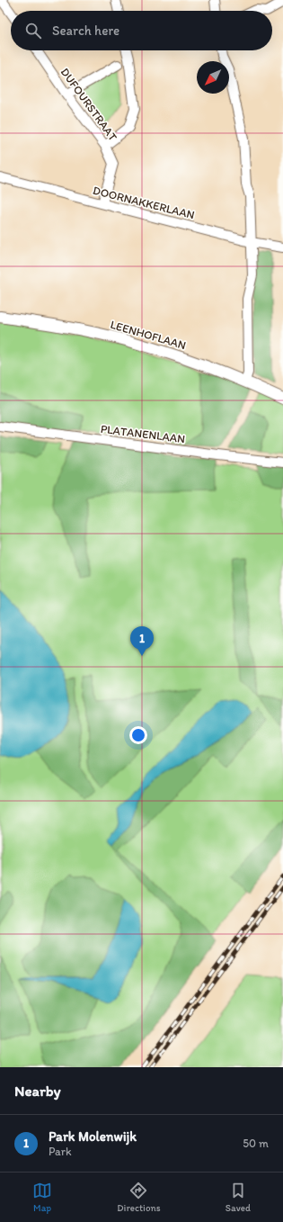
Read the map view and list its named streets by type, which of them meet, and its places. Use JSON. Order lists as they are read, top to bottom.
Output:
{
  "streets": {
    "street": [
      "DUFOURSTRAAT",
      "DOORNAKKERLAAN",
      "LEENHOFLAAN",
      "PLATANENLAAN"
    ]
  },
  "crossings": [
    ["DUFOURSTRAAT", "DOORNAKKERLAAN"]
  ],
  "north": "bottom left",
  "page": {
    "search": "Search here",
    "pins": "1",
    "heading": "Nearby",
    "list": [
      {
        "mark": "1",
        "name": "Park Molenwijk",
        "note": "Park",
        "value": "50 m"
      }
    ],
    "nav": ["Map", "Directions", "Saved"]
  }
}
